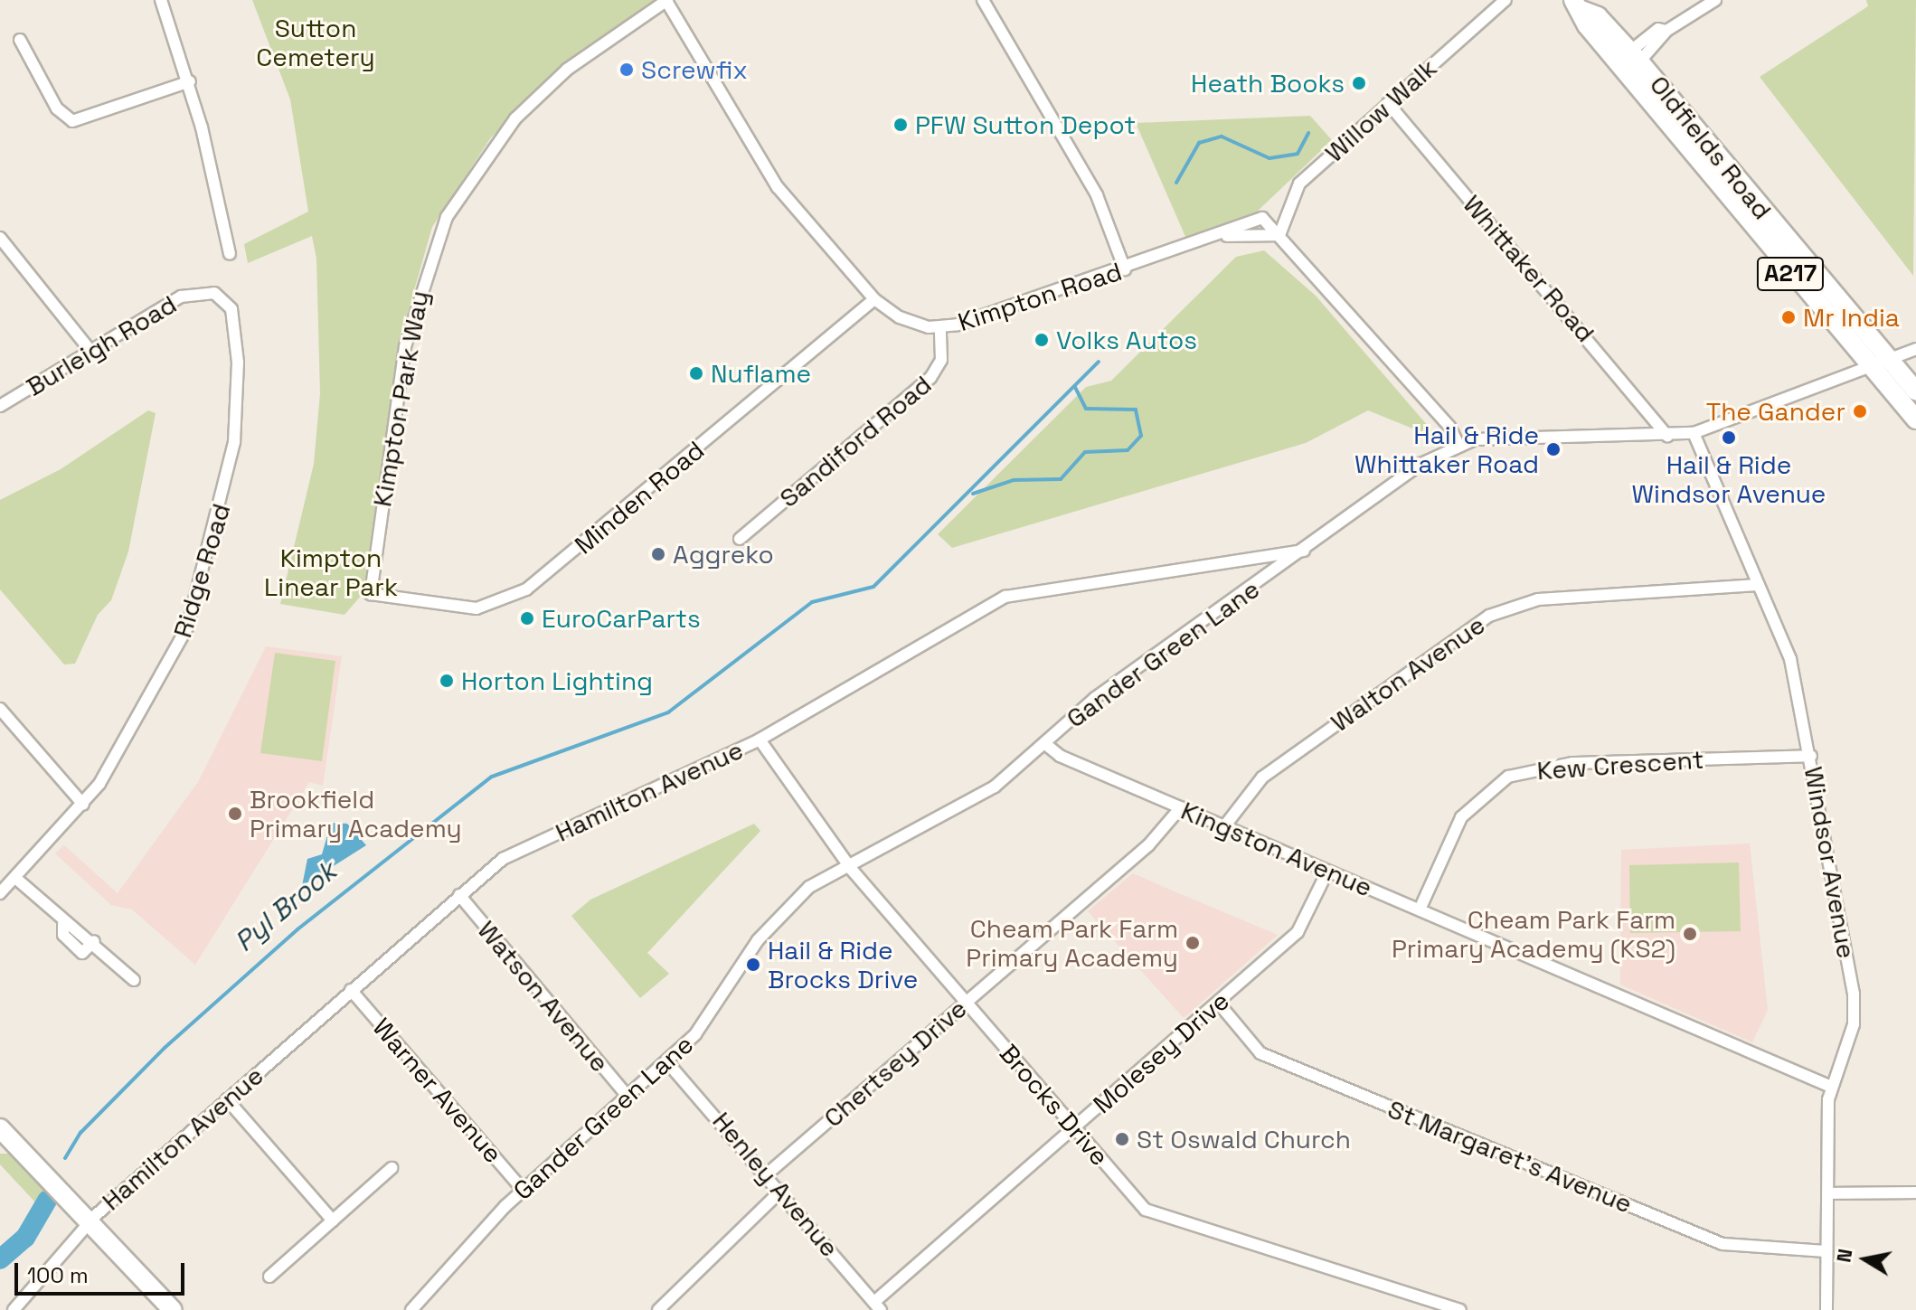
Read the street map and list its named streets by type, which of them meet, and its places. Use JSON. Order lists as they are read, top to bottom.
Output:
{
  "streets": {
    "highway": ["Oldfields Road", "A217"],
    "street": [
      "Willow Walk",
      "Whittaker Road",
      "Kimpton Road",
      "Burleigh Road",
      "Kimpton Park Way",
      "Sandiford Road",
      "Minden Road",
      "Ridge Road",
      "Gander Green Lane",
      "Walton Avenue",
      "Kew Crescent",
      "Hamilton Avenue",
      "Kingston Avenue",
      "Windsor Avenue",
      "Watson Avenue",
      "Molesey Drive",
      "Chertsey Drive",
      "Warner Avenue",
      "Brocks Drive",
      "St Margaret's Avenue",
      "Henley Avenue"
    ]
  },
  "crossings": [
    ["Willow Walk", "Whittaker Road"],
    ["Willow Walk", "Kimpton Road"],
    ["Oldfields Road", "A217"],
    ["Oldfields Road", "Gander Green Lane"],
    ["Whittaker Road", "Gander Green Lane"],
    ["A217", "Gander Green Lane"],
    ["Kimpton Road", "Kimpton Park Way"],
    ["Kimpton Road", "Sandiford Road"],
    ["Kimpton Road", "Minden Road"],
    ["Burleigh Road", "Ridge Road"],
    ["Kimpton Park Way", "Minden Road"],
    ["Gander Green Lane", "Hamilton Avenue"],
    ["Gander Green Lane", "Kingston Avenue"],
    ["Gander Green Lane", "Windsor Avenue"],
    ["Gander Green Lane", "Watson Avenue"],
    ["Gander Green Lane", "Warner Avenue"],
    ["Gander Green Lane", "Brocks Drive"],
    ["Gander Green Lane", "Henley Avenue"],
    ["Walton Avenue", "Kingston Avenue"],
    ["Walton Avenue", "Windsor Avenue"],
    ["Kew Crescent", "Kingston Avenue"],
    ["Kew Crescent", "Windsor Avenue"],
    ["Hamilton Avenue", "Watson Avenue"],
    ["Hamilton Avenue", "Warner Avenue"],
    ["Hamilton Avenue", "Brocks Drive"],
    ["Kingston Avenue", "Windsor Avenue"],
    ["Kingston Avenue", "Molesey Drive"],
    ["Kingston Avenue", "Chertsey Drive"],
    ["Windsor Avenue", "St Margaret's Avenue"],
    ["Molesey Drive", "Brocks Drive"],
    ["Molesey Drive", "St Margaret's Avenue"],
    ["Molesey Drive", "Henley Avenue"],
    ["Chertsey Drive", "Brocks Drive"],
    ["Chertsey Drive", "Henley Avenue"]
  ],
  "water": ["Pyl Brook"],
  "parks": ["Sutton Cemetery", "Kimpton Linear Park"],
  "places": [
    "Screwfix",
    "Heath Books",
    "PFW Sutton Depot",
    "Mr India",
    "Volks Autos",
    "Nuflame",
    "The Gander",
    "Hail & Ride Windsor Avenue",
    "Hail & Ride Whittaker Road",
    "Aggreko",
    "EuroCarParts",
    "Horton Lighting",
    "Brookfield Primary Academy",
    "Cheam Park Farm Primary Academy (KS2)",
    "Cheam Park Farm Primary Academy",
    "Hail & Ride Brocks Drive",
    "St Oswald Church"
  ],
  "scale_bar": "100 m",
  "north": "left"
}
